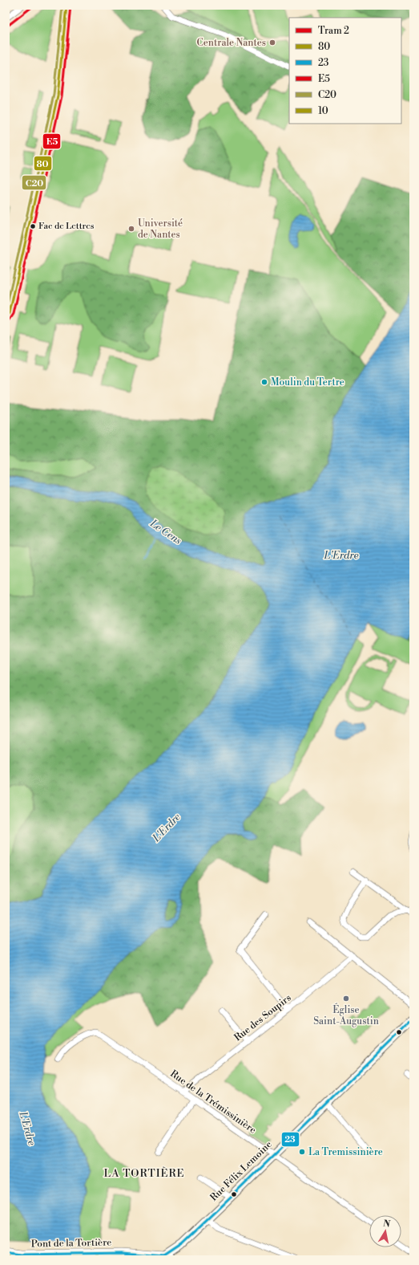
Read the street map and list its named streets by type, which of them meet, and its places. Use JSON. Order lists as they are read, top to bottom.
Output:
{
  "streets": {
    "main road": ["Pont de la Tortière"],
    "street": ["Rue des Soupirs", "Rue de la Trémissinière", "Rue Félix Lemoine"]
  },
  "crossings": [
    ["Rue des Soupirs", "Rue de la Trémissinière"],
    ["Rue de la Trémissinière", "Rue Félix Lemoine"],
    ["Rue Félix Lemoine", "Pont de la Tortière"]
  ],
  "districts": ["LA TORTIÈRE"],
  "water": ["Le Cens", "L'Erdre"],
  "places": [
    "Centrale Nantes",
    "Fac de Lettres",
    "Université de Nantes",
    "Moulin du Tertre",
    "Église Saint-Augustin",
    "La Tremissinière"
  ],
  "lines": [
    "tram line 2",
    "transit line 80",
    "transit line E5",
    "transit line C20",
    "transit line 23",
    "transit line 10"
  ],
  "legend": [
    "Tram 2",
    "80",
    "23",
    "E5",
    "C20",
    "10"
  ],
  "north": "top"
}
